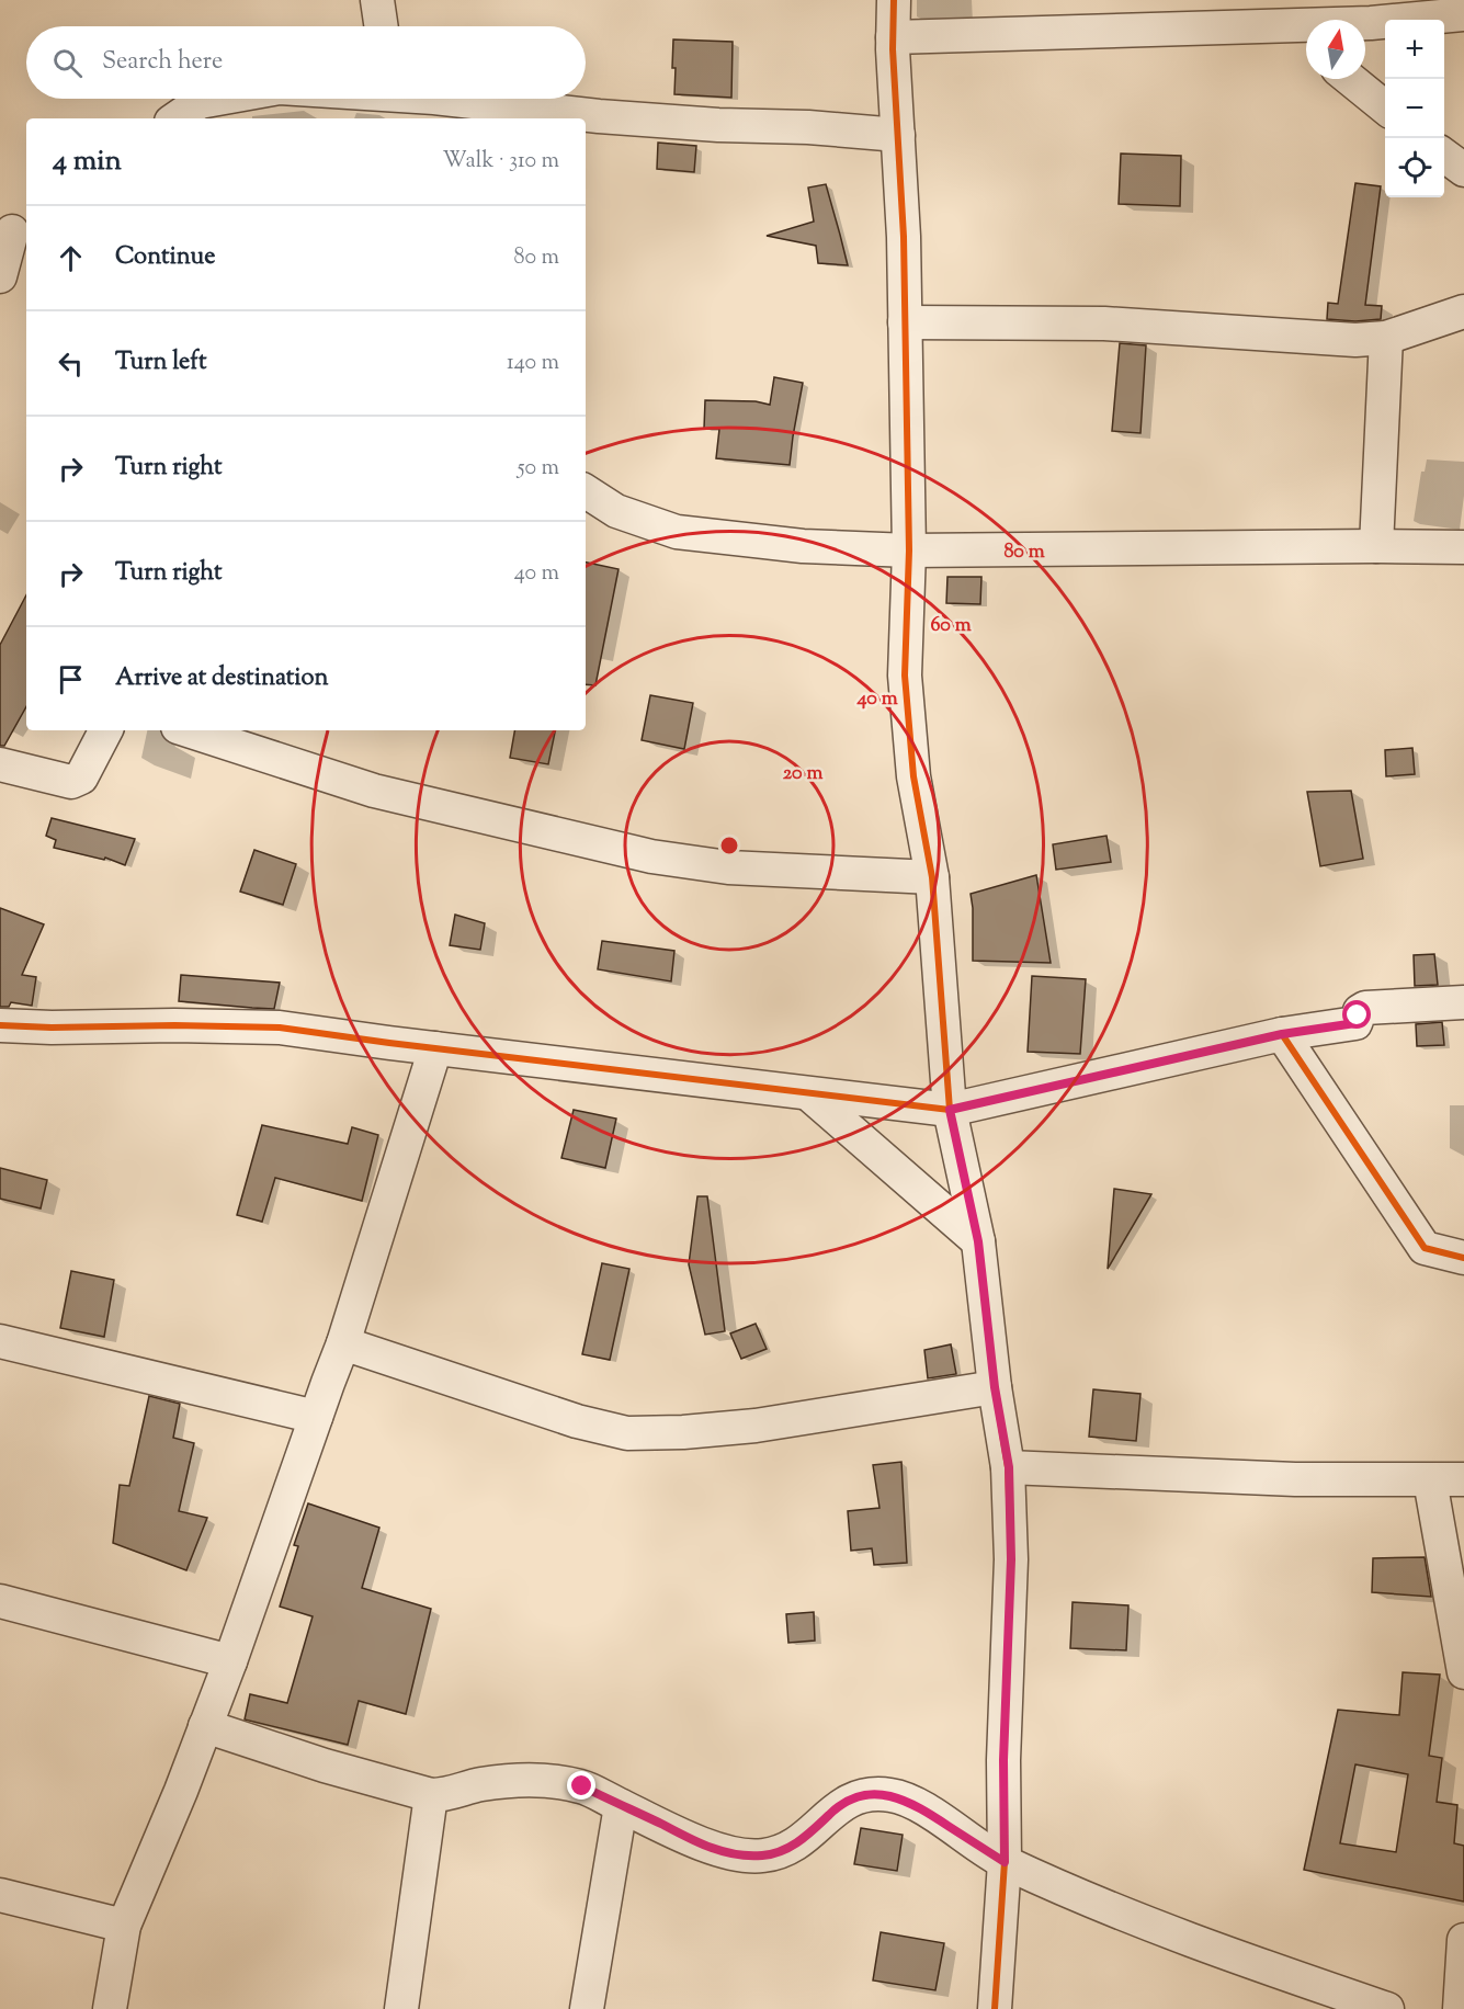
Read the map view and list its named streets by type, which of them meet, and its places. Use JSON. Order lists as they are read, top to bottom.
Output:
{
  "north": "top",
  "page": {
    "map_buttons": ["+", "−"],
    "search": "Search here",
    "heading": ["4 min", "Walk · 310 m"],
    "list": [
      ["Continue", "80 m"],
      ["Turn left", "140 m"],
      ["Turn right", "50 m"],
      ["Turn right", "40 m"],
      "Arrive at destination"
    ]
  },
  "rings": [
    "80 m",
    "60 m",
    "40 m",
    "20 m"
  ]
}
